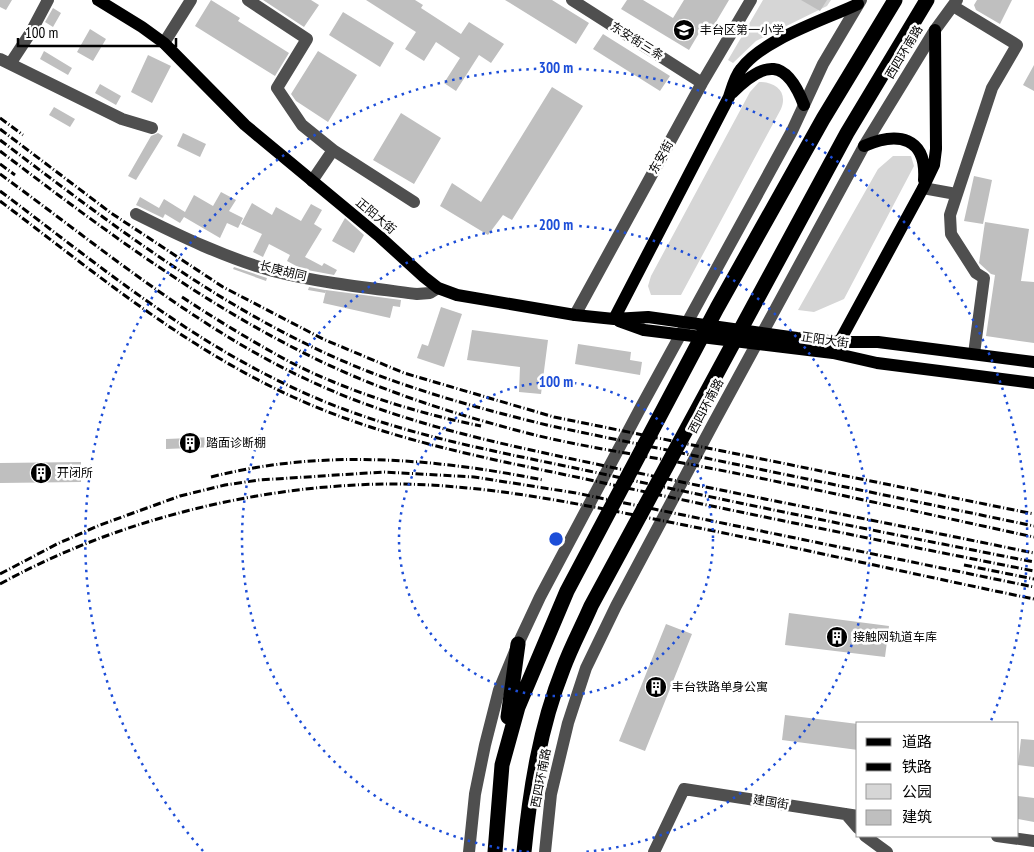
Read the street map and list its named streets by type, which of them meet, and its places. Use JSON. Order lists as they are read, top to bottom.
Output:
{
  "streets": {
    "highway": ["西四环南路"],
    "main road": ["正阳大街"],
    "street": [
      "东安街三条",
      "东安街",
      "长庚胡同",
      "建国街"
    ]
  },
  "crossings": [
    ["东安街三条", "东安街"],
    ["东安街", "正阳大街"],
    ["正阳大街", "长庚胡同"]
  ],
  "places": {
    "school or university": ["丰台区第一小学"],
    "building": [
      "踏面诊断棚",
      "开闭所",
      "接触网轨道车库",
      "丰台铁路单身公寓"
    ]
  },
  "legend": [
    "道路",
    "铁路",
    "公园",
    "建筑"
  ],
  "scale_bar": "100 m",
  "rings": ["300 m", "200 m", "100 m"]
}
